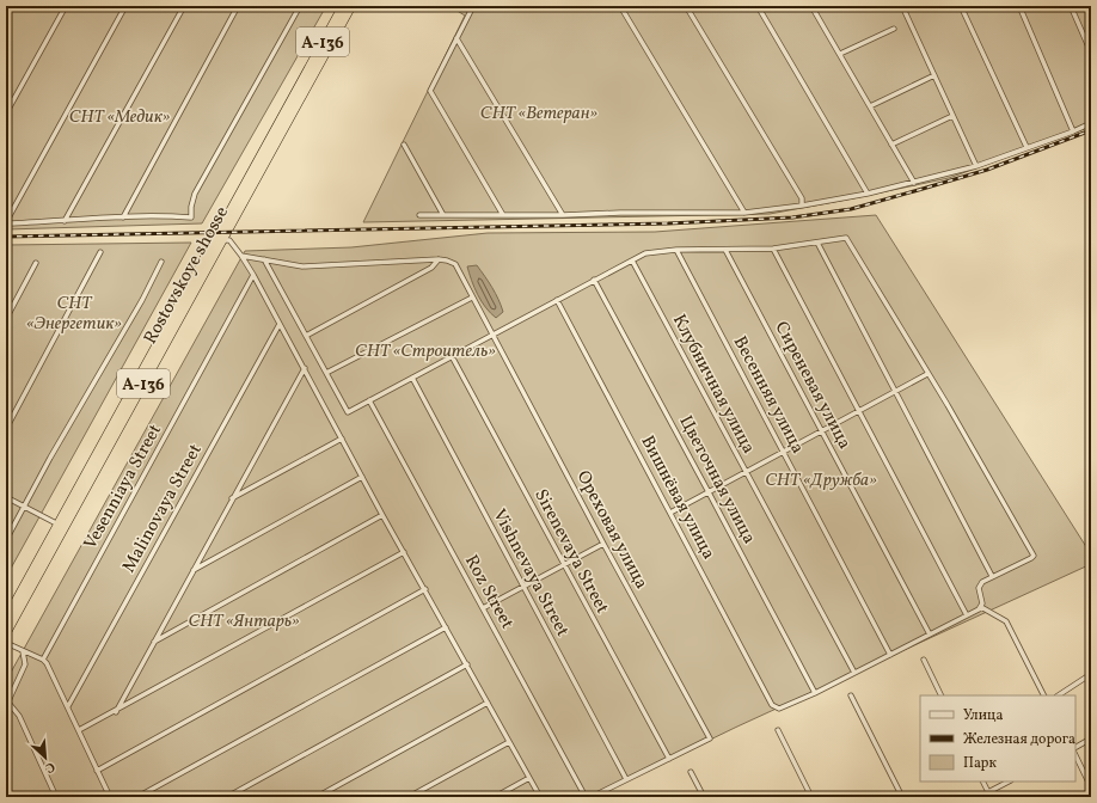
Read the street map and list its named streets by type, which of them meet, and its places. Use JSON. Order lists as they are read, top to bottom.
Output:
{
  "streets": {
    "highway": ["А-136", "Rostovskoye shosse"],
    "street": [
      "Клубничная улица",
      "Сиреневая улица",
      "Весенняя улица",
      "Цветочная улица",
      "Vesenniaya Street",
      "Вишнёвая улица",
      "Malinovaya Street",
      "Ореховая улица",
      "Sirenevaya Street",
      "Vishnevaya Street",
      "Roz Street"
    ]
  },
  "crossings": [
    ["Цветочная улица", "Вишнёвая улица"],
    ["Ореховая улица", "Sirenevaya Street"]
  ],
  "parks": [
    "СНТ «Ветеран»",
    "СНТ «Медик»",
    "СНТ «Энергетик»",
    "СНТ «Строитель»",
    "СНТ «Дружба»",
    "СНТ «Янтарь»"
  ],
  "legend": ["Улица", "Железная дорога", "Парк"],
  "north": "bottom right"
}
